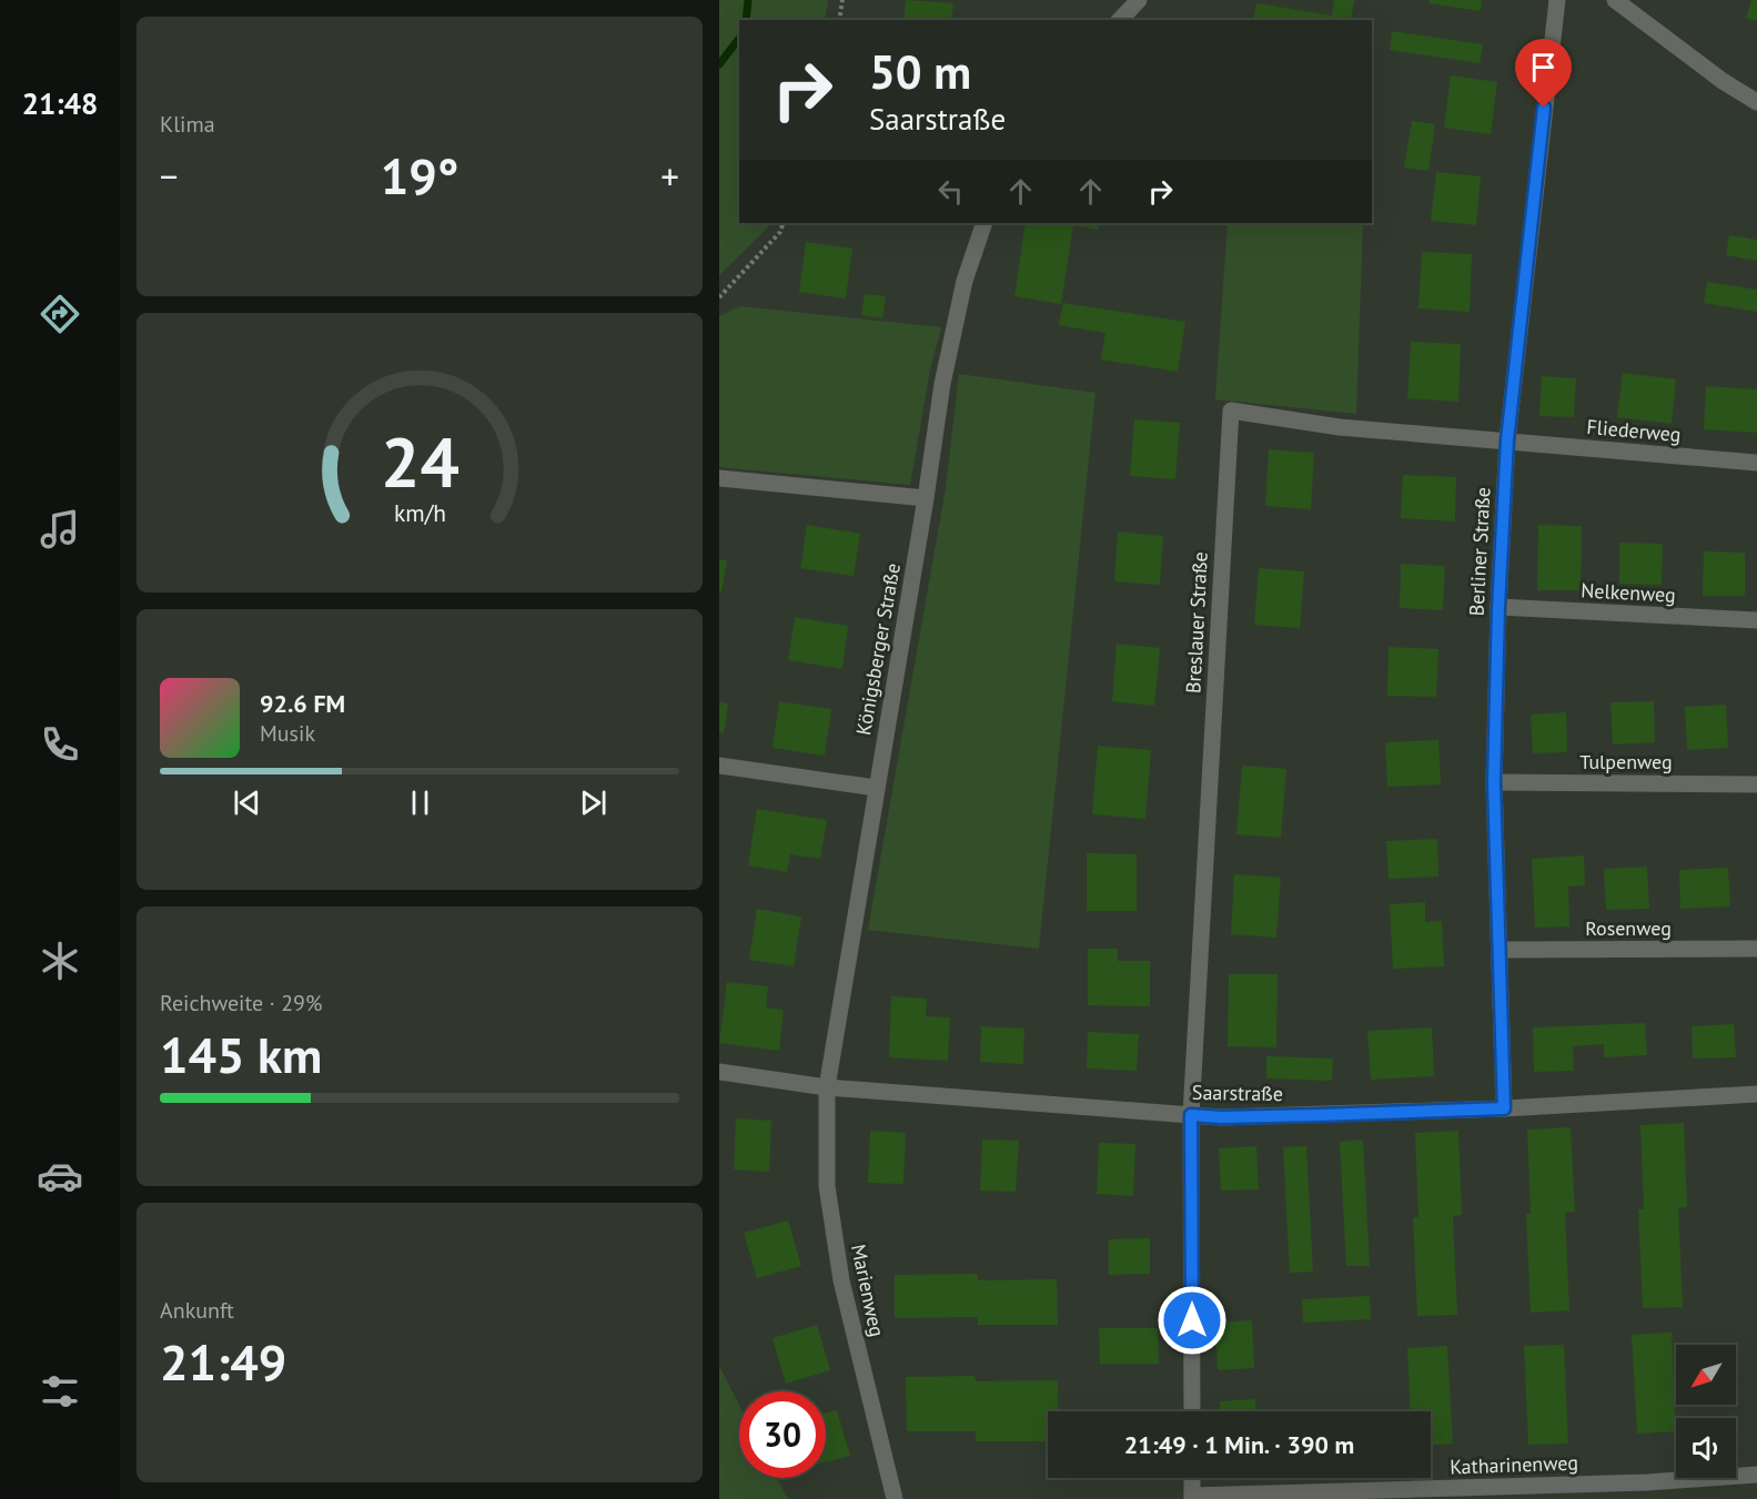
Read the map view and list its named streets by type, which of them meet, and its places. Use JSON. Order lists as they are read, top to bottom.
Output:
{
  "streets": {
    "street": [
      "Fliederweg",
      "Berliner Straße",
      "Nelkenweg",
      "Breslauer Straße",
      "Königsberger Straße",
      "Tulpenweg",
      "Rosenweg",
      "Saarstraße",
      "Marienweg",
      "Katharinenweg"
    ]
  },
  "crossings": [
    ["Fliederweg", "Berliner Straße"],
    ["Fliederweg", "Breslauer Straße"],
    ["Berliner Straße", "Nelkenweg"],
    ["Berliner Straße", "Breslauer Straße"],
    ["Berliner Straße", "Tulpenweg"],
    ["Berliner Straße", "Rosenweg"],
    ["Berliner Straße", "Saarstraße"],
    ["Breslauer Straße", "Saarstraße"],
    ["Königsberger Straße", "Saarstraße"],
    ["Königsberger Straße", "Marienweg"],
    ["Saarstraße", "Marienweg"]
  ],
  "north": "bottom left",
  "page": {
    "tabs": "21:48",
    "tile": [
      "Klima",
      ["Reichweite · 29%", "145 km"],
      ["Ankunft", "21:49"]
    ],
    "turn": ["50 m", "Saarstraße"],
    "heat": ["−", "19°", "+"],
    "song": ["92.6 FM", "Musik"],
    "limit": "30",
    "trip": "21:49 · 1 Min. · 390 m",
    "gauge": ["24", "km/h"]
  }
}
